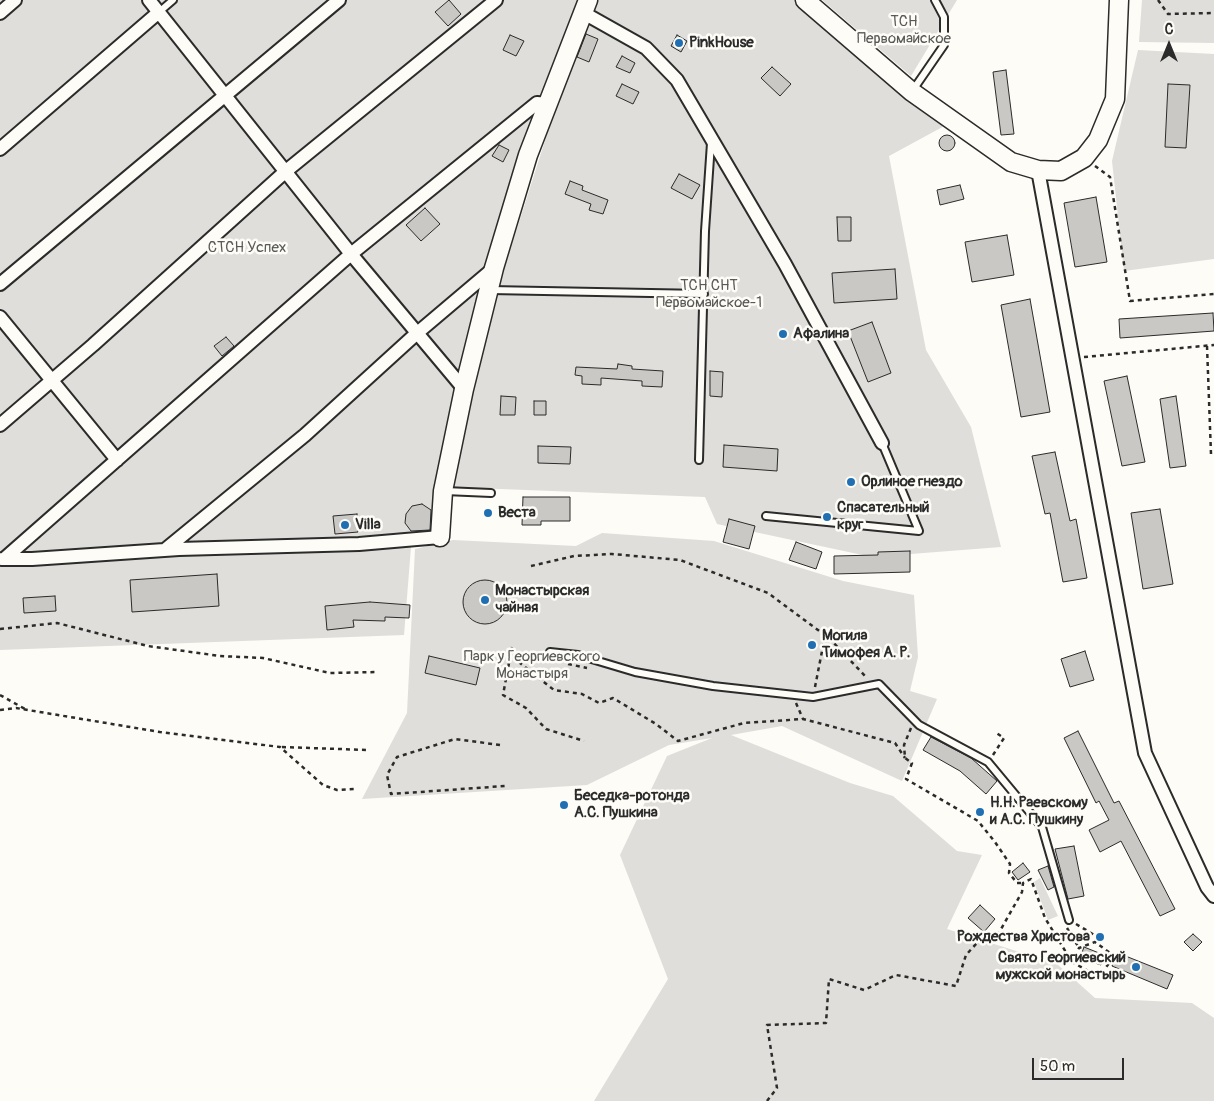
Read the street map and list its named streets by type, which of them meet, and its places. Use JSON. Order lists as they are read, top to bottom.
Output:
{
  "parks": [
    "ТСН Первомайское",
    "СТСН Успех",
    "ТСН СНТ Первомайское-1",
    "Парк у Георгиевского Монастыря"
  ],
  "places": [
    "PinkHouse",
    "Афалина",
    "Орлиное гнездо",
    "Веста",
    "Спасательный круг",
    "Villa",
    "Монастырская чайная",
    "Могила Тимофея А. Р.",
    "Беседка-ротонда А.С. Пушкина",
    "Н.Н. Раевскому и А.С. Пушкину",
    "Рождества Христова",
    "Свято Георгиевский мужской монастырь"
  ],
  "scale_bar": "50 m",
  "north": "top"
}
